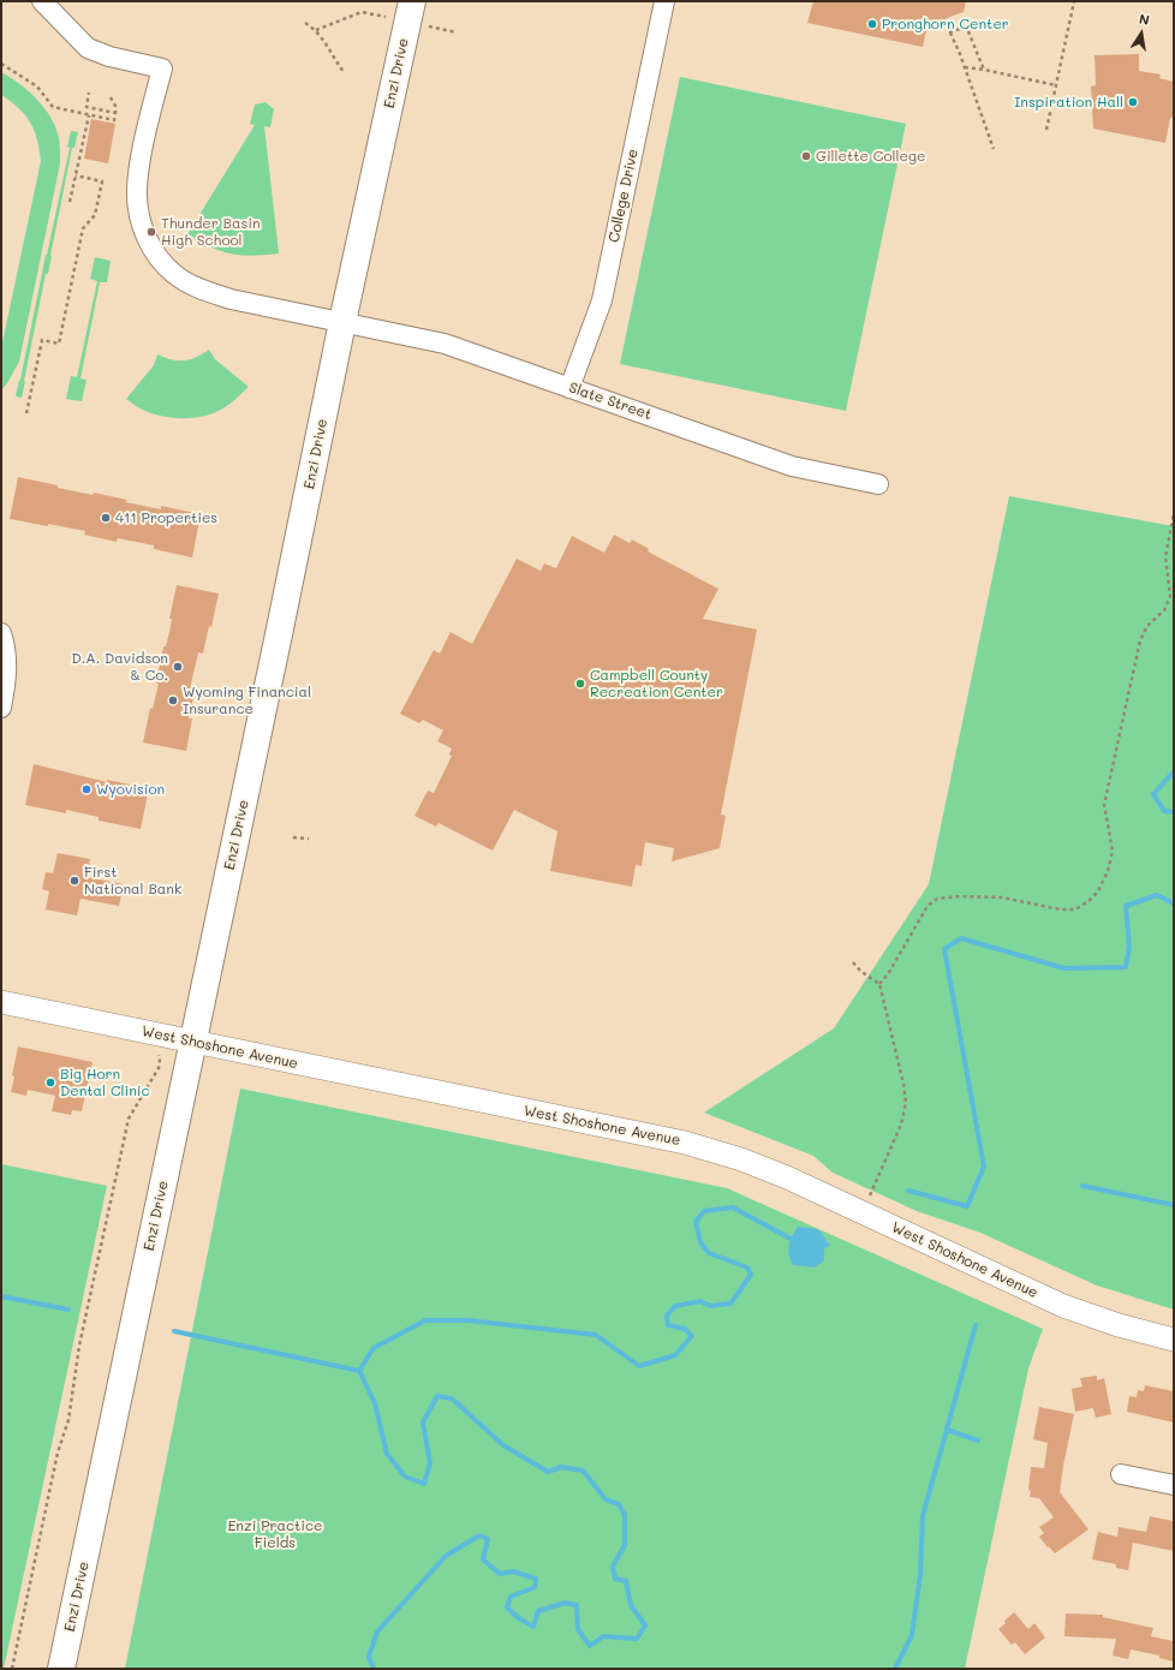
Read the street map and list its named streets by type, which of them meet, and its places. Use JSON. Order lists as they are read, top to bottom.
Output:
{
  "streets": {
    "main road": ["Enzi Drive"],
    "street": ["College Drive", "Slate Street", "West Shoshone Avenue"]
  },
  "crossings": [
    ["Enzi Drive", "Slate Street"],
    ["Enzi Drive", "West Shoshone Avenue"],
    ["College Drive", "Slate Street"]
  ],
  "parks": ["Enzi Practice Fields"],
  "places": [
    "Pronghorn Center",
    "Inspiration Hall",
    "Gillette College",
    "Thunder Basin High School",
    "411 Properties",
    "D.A. Davidson & Co.",
    "Campbell County Recreation Center",
    "Wyoming Financial Insurance",
    "Wyovision",
    "First National Bank",
    "Big Horn Dental Clinic"
  ],
  "north": "top"
}
